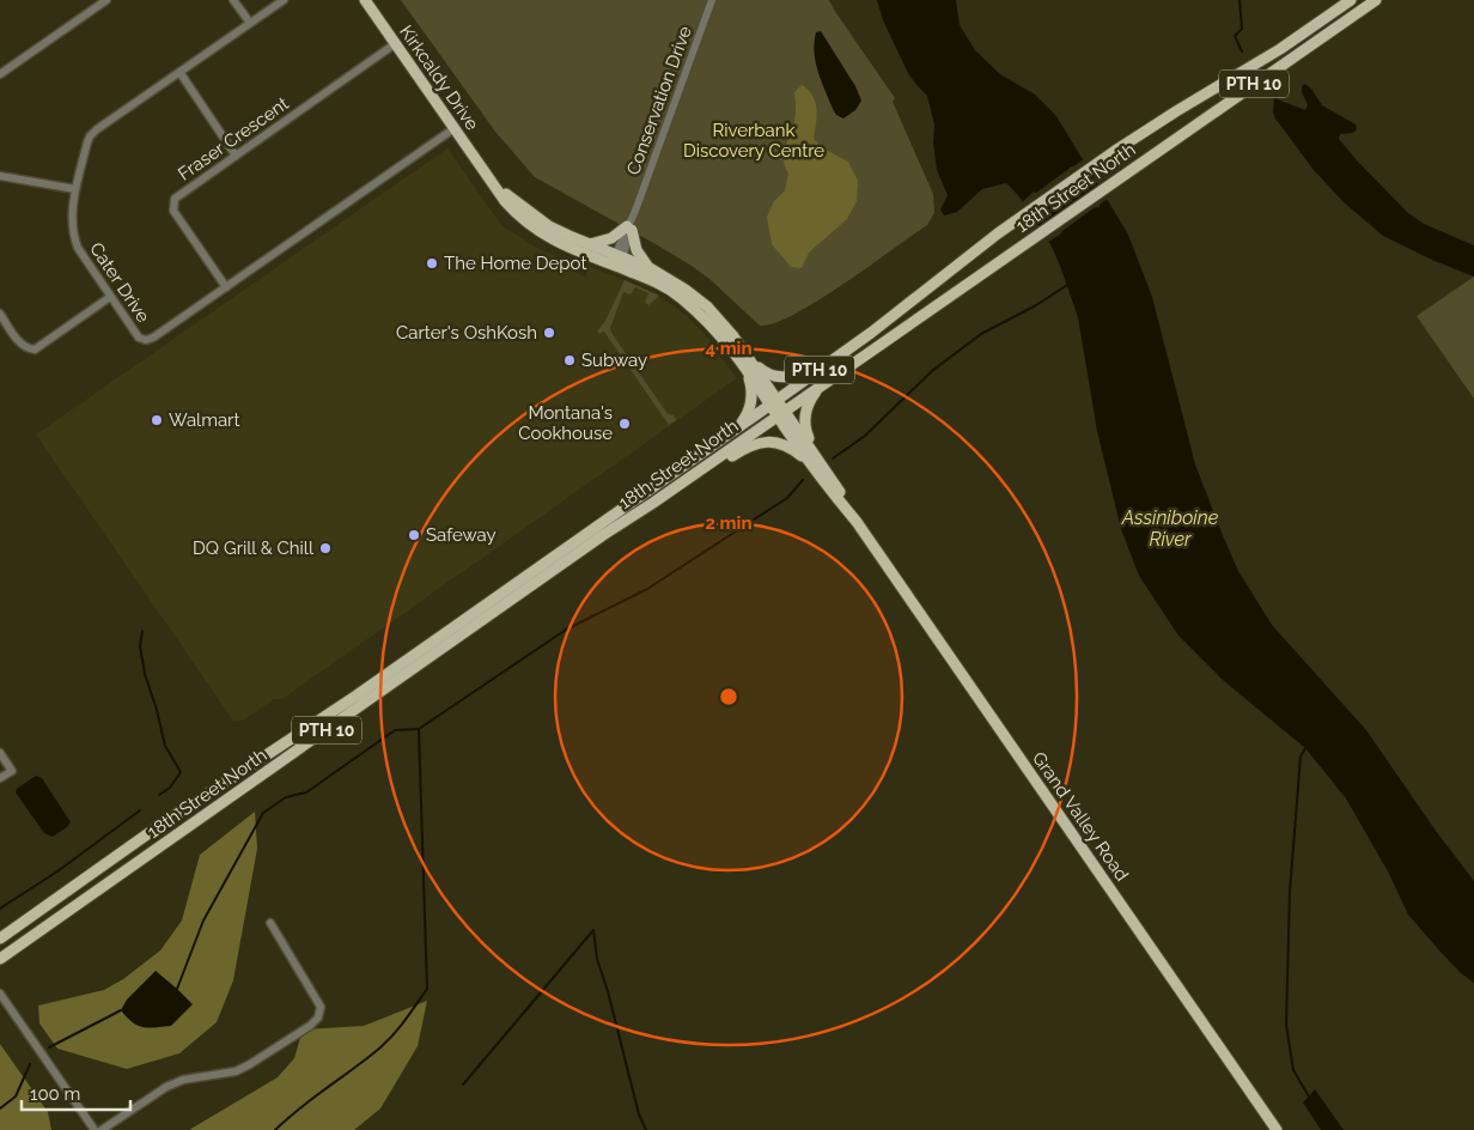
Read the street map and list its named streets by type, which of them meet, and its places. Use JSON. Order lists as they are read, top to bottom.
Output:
{
  "streets": {
    "main road": [
      "Kirkcaldy Drive",
      "PTH 10",
      "18th Street North",
      "Grand Valley Road"
    ],
    "street": ["Conservation Drive", "Fraser Crescent", "Cater Drive"]
  },
  "crossings": [
    ["Kirkcaldy Drive", "Conservation Drive"],
    ["Kirkcaldy Drive", "Fraser Crescent"],
    ["Kirkcaldy Drive", "18th Street North"],
    ["Kirkcaldy Drive", "Cater Drive"],
    ["Kirkcaldy Drive", "Grand Valley Road"],
    ["Fraser Crescent", "Cater Drive"],
    ["18th Street North", "Grand Valley Road"]
  ],
  "water": ["Assiniboine River"],
  "parks": ["Riverbank Discovery Centre"],
  "places": [
    "The Home Depot",
    "Carter's OshKosh",
    "Subway",
    "Walmart",
    "Montana's Cookhouse",
    "Safeway",
    "DQ Grill & Chill"
  ],
  "scale_bar": "100 m",
  "rings": ["4 min", "2 min"]
}
